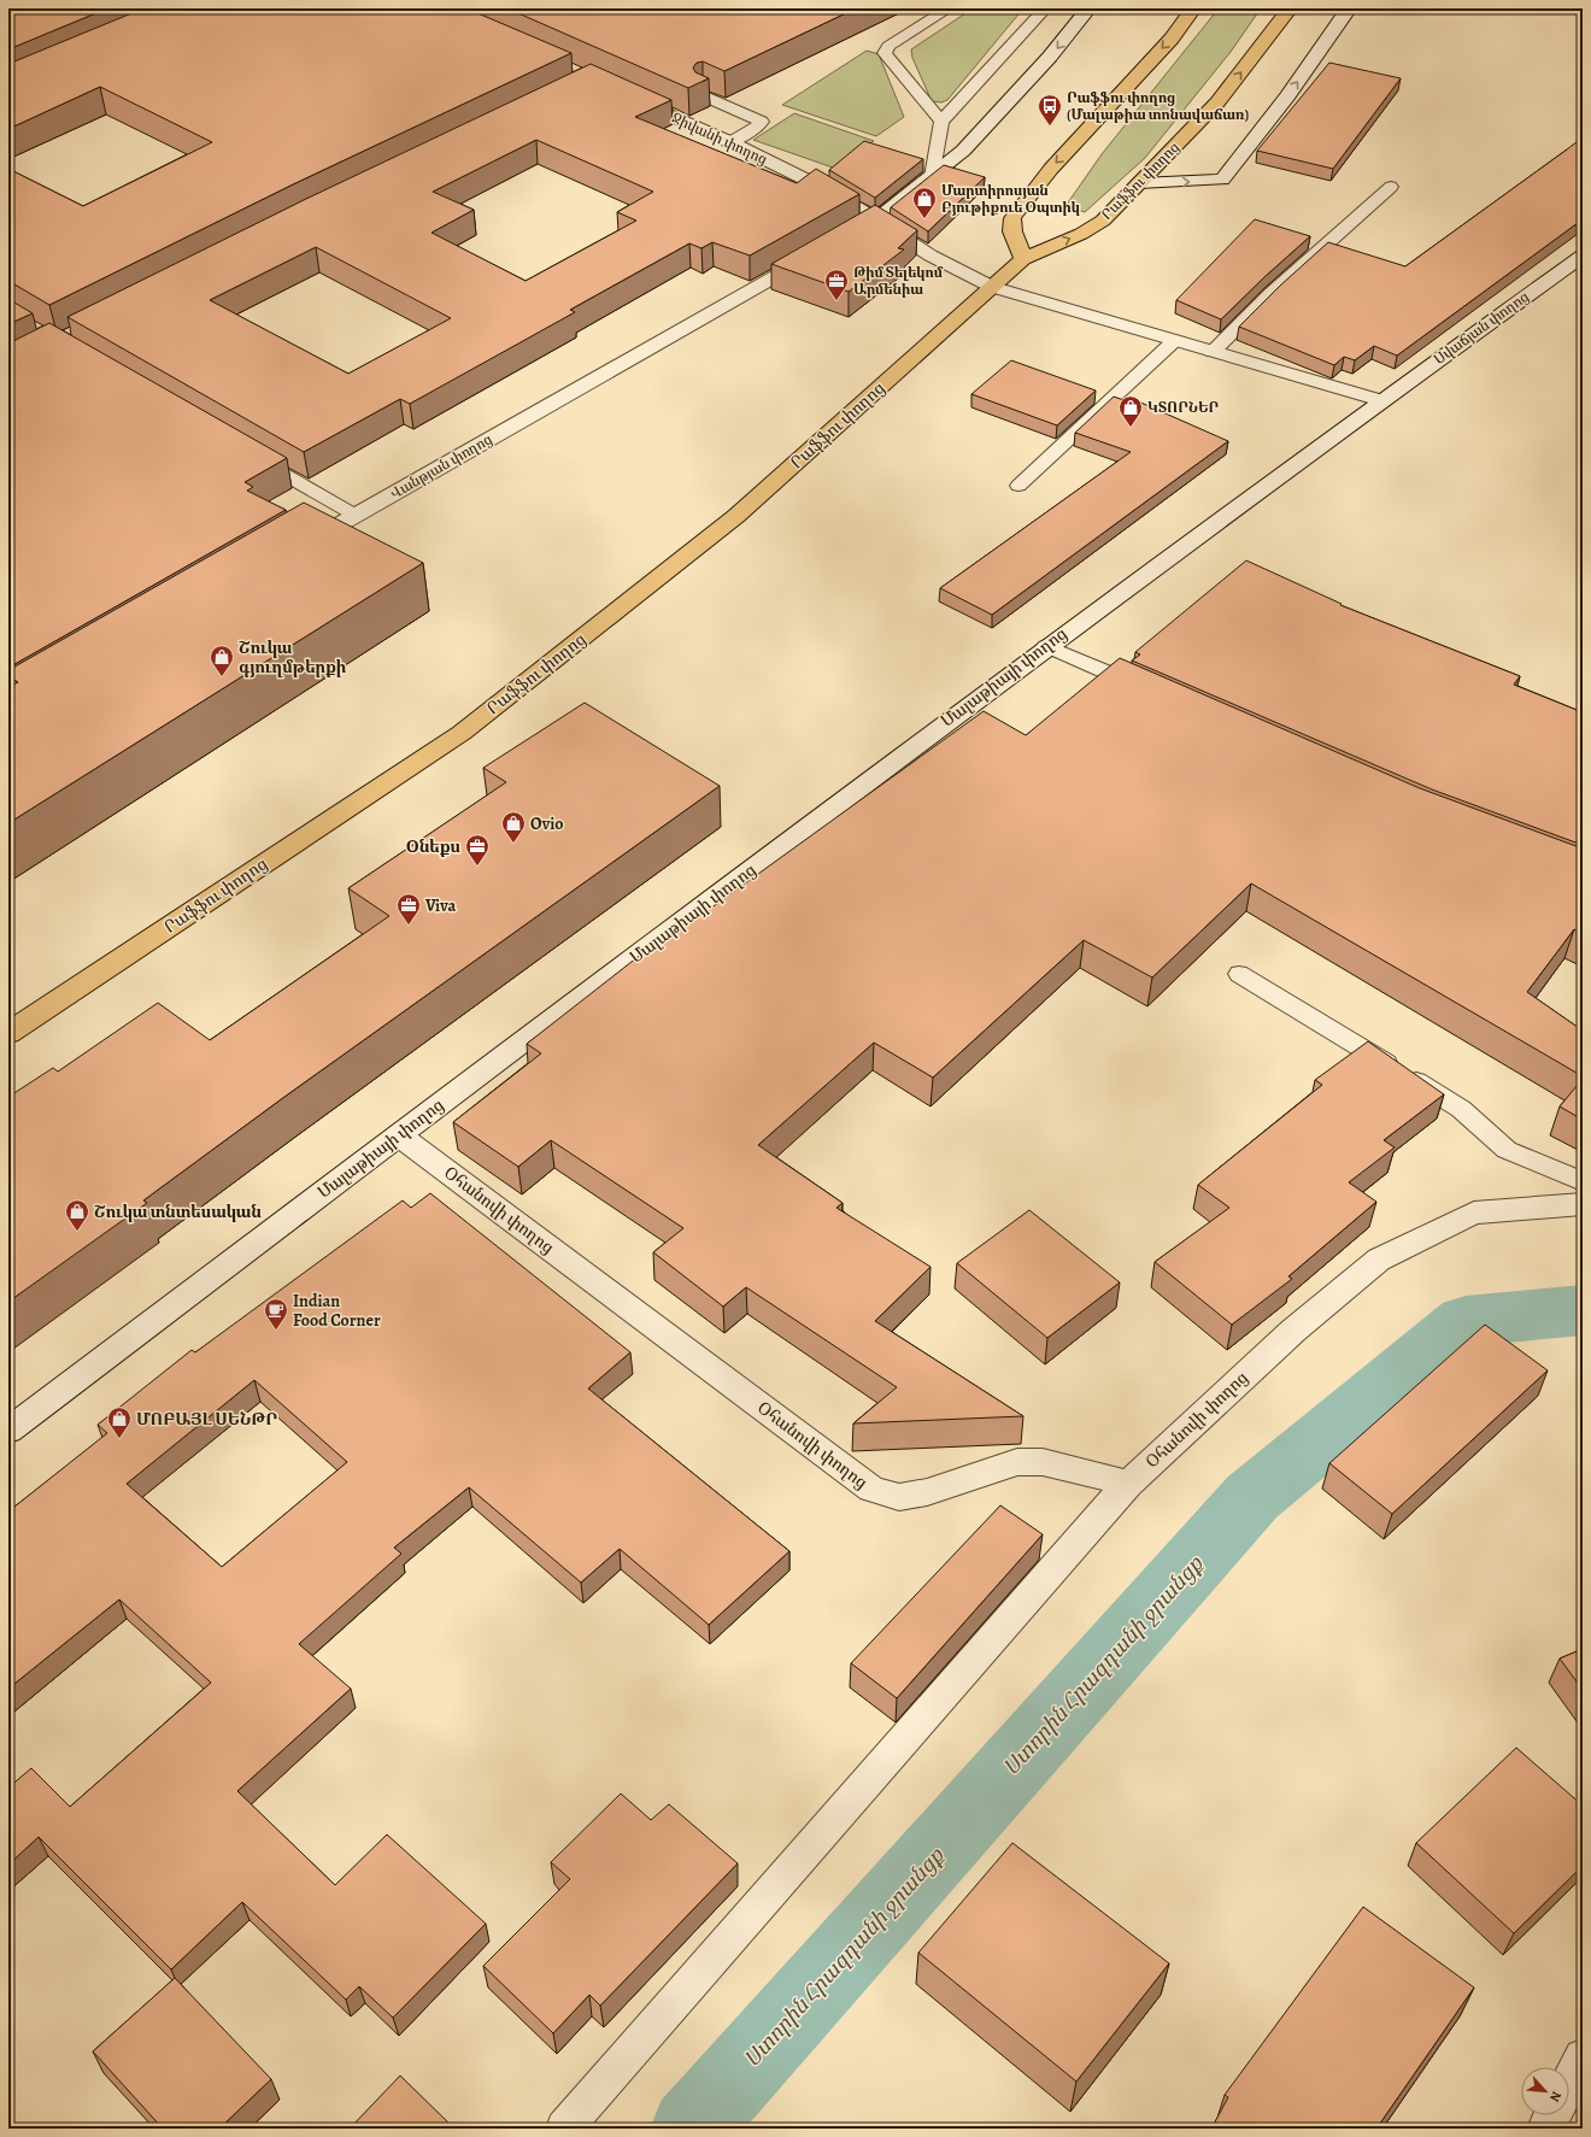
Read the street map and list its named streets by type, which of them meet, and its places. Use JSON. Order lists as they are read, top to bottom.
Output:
{
  "streets": {
    "main road": ["Րաֆֆու փողոց"],
    "street": [
      "Ջիվանի փողոց",
      "Սվաճյան փողոց",
      "Վանթյան փողոց",
      "Մալաթիայի փողոց",
      "Օհանովի փողոց"
    ]
  },
  "crossings": [
    ["Ջիվանի փողոց", "Րաֆֆու փողոց"],
    ["Ջիվանի փողոց", "Սվաճյան փողոց"],
    ["Ջիվանի փողոց", "Մալաթիայի փողոց"],
    ["Սվաճյան փողոց", "Մալաթիայի փողոց"],
    ["Մալաթիայի փողոց", "Օհանովի փողոց"]
  ],
  "water": ["Ստորին Հրազդանի ջրանցք"],
  "places": {
    "bus stop": ["Րաֆֆու փողոց (Մալաթիա տոնավաճառ)"],
    "shop": [
      "Մարտիրոսյան Բյութիքուե Օպտիկ",
      "ԿՏՈՐՆԵՐ",
      "Շուկա գյուղմթերքի",
      "Ovio",
      "Շուկա տնտեսական",
      "ՄՈԲԱՅԼ ՍԵՆԹՐ"
    ],
    "office": ["Թիմ Տելեկոմ Արմենիա", "Օնեքս", "Viva"],
    "cafe": ["Indian Food Corner"]
  },
  "north": "bottom right"
}
